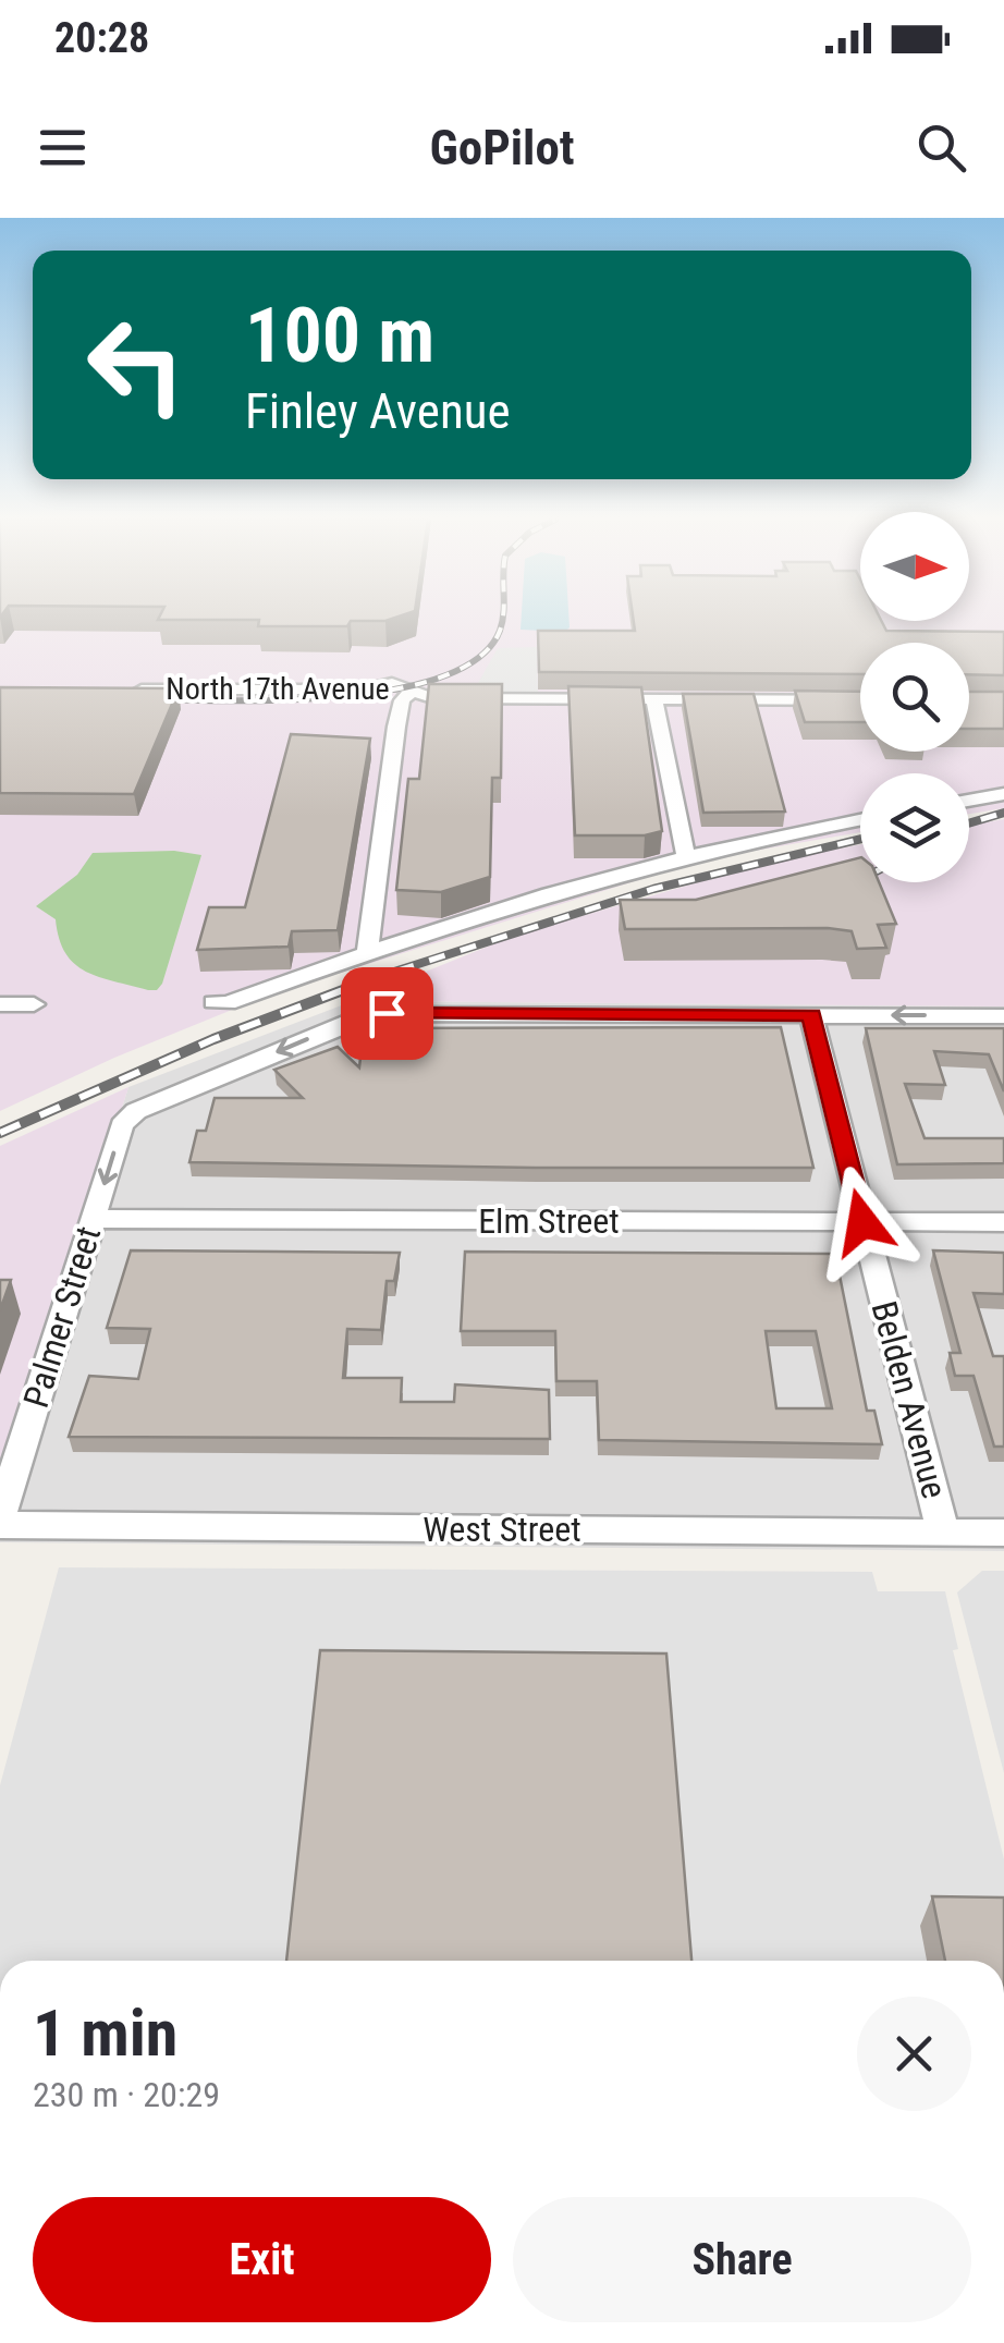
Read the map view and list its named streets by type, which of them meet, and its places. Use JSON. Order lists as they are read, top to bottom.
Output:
{
  "streets": {
    "street": [
      "North 17th Avenue",
      "Elm Street",
      "Palmer Street",
      "Belden Avenue",
      "West Street"
    ]
  },
  "crossings": [
    ["Elm Street", "Palmer Street"],
    ["Elm Street", "Belden Avenue"],
    ["Palmer Street", "Belden Avenue"],
    ["Belden Avenue", "West Street"]
  ],
  "north": "right",
  "page": {
    "status": "20:28",
    "header": "GoPilot",
    "turn": ["100 m", "Finley Avenue"],
    "heading": ["1 min", "230 m · 20:29"],
    "buttons": ["Exit", "Share"]
  }
}
